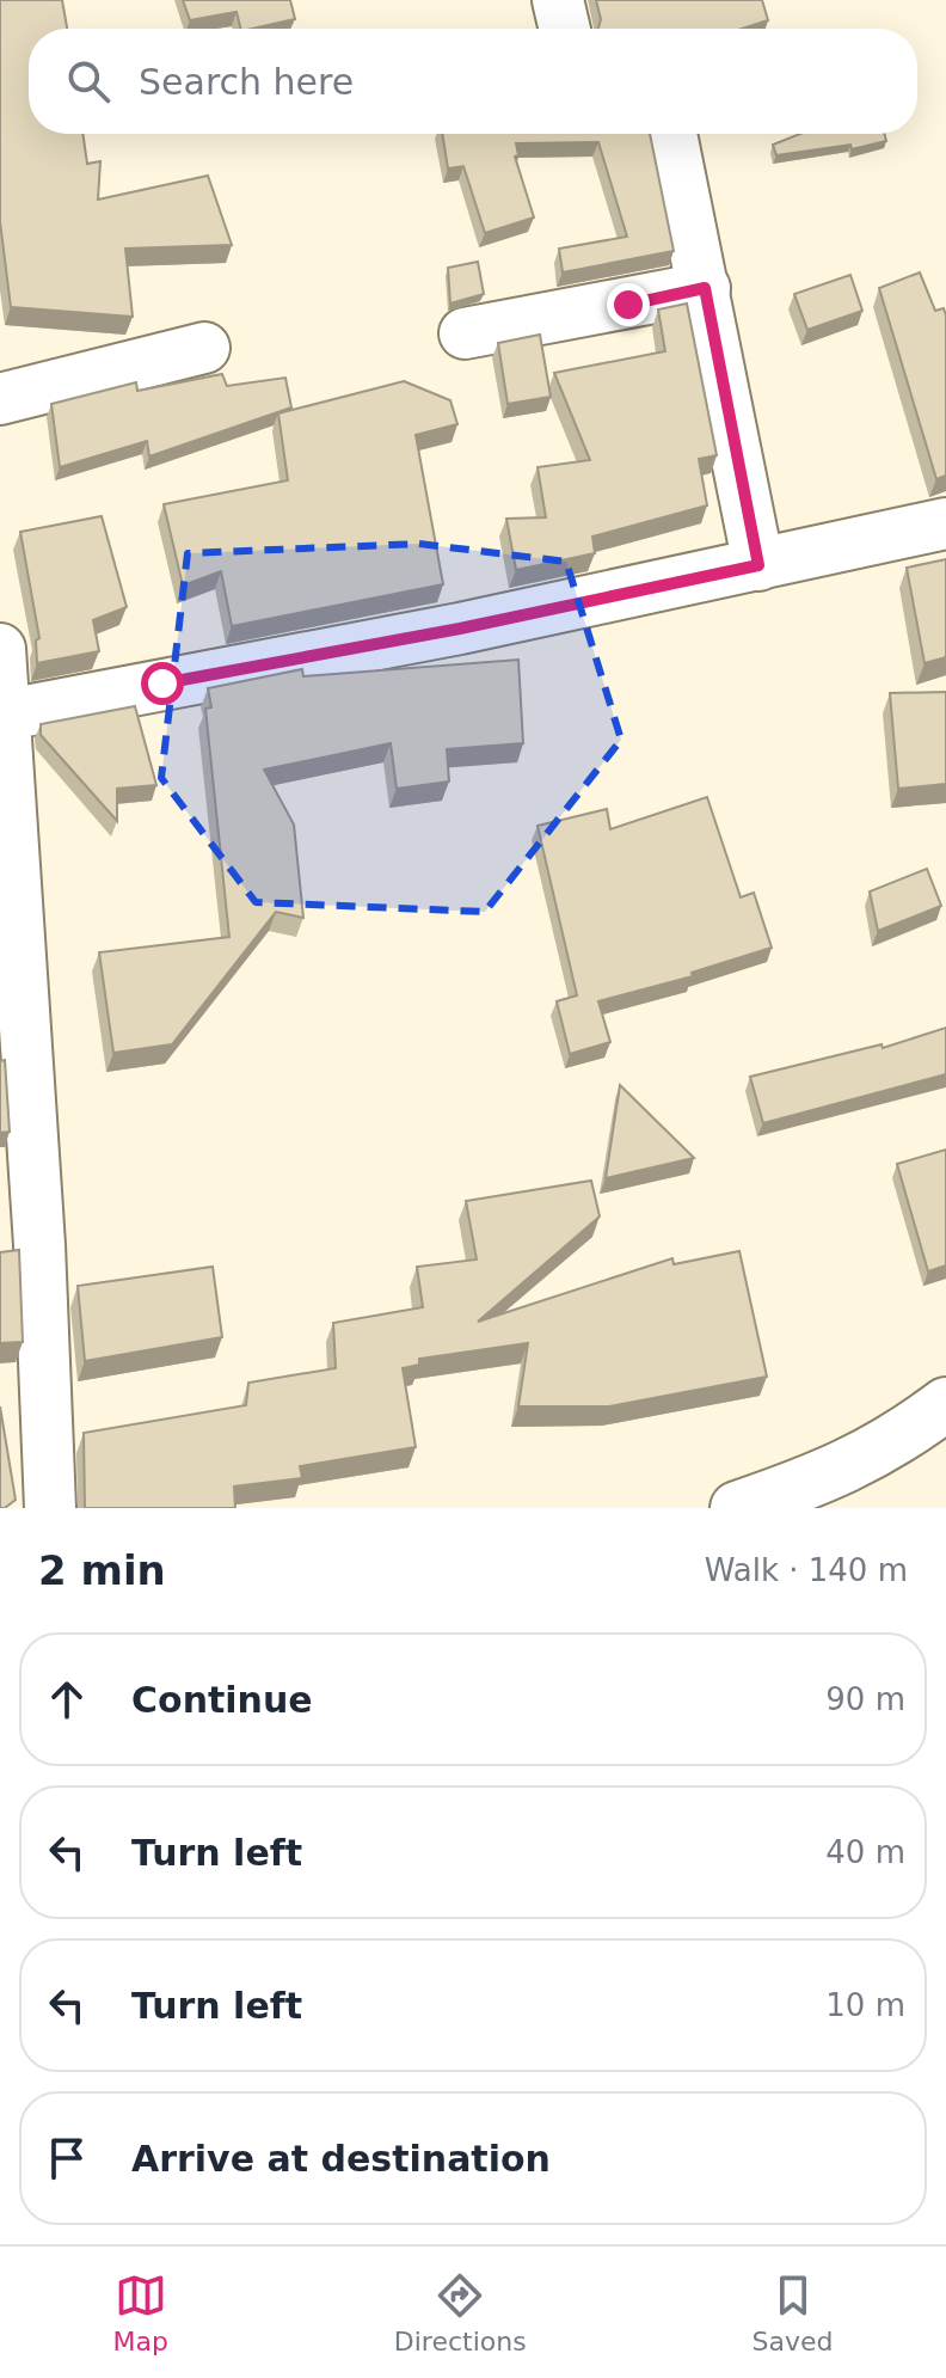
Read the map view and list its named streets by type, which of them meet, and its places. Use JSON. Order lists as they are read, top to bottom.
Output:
{
  "page": {
    "search": "Search here",
    "heading": ["2 min", "Walk · 140 m"],
    "list": [
      ["Continue", "90 m"],
      ["Turn left", "40 m"],
      ["Turn left", "10 m"],
      "Arrive at destination"
    ],
    "nav": ["Map", "Directions", "Saved"]
  }
}
